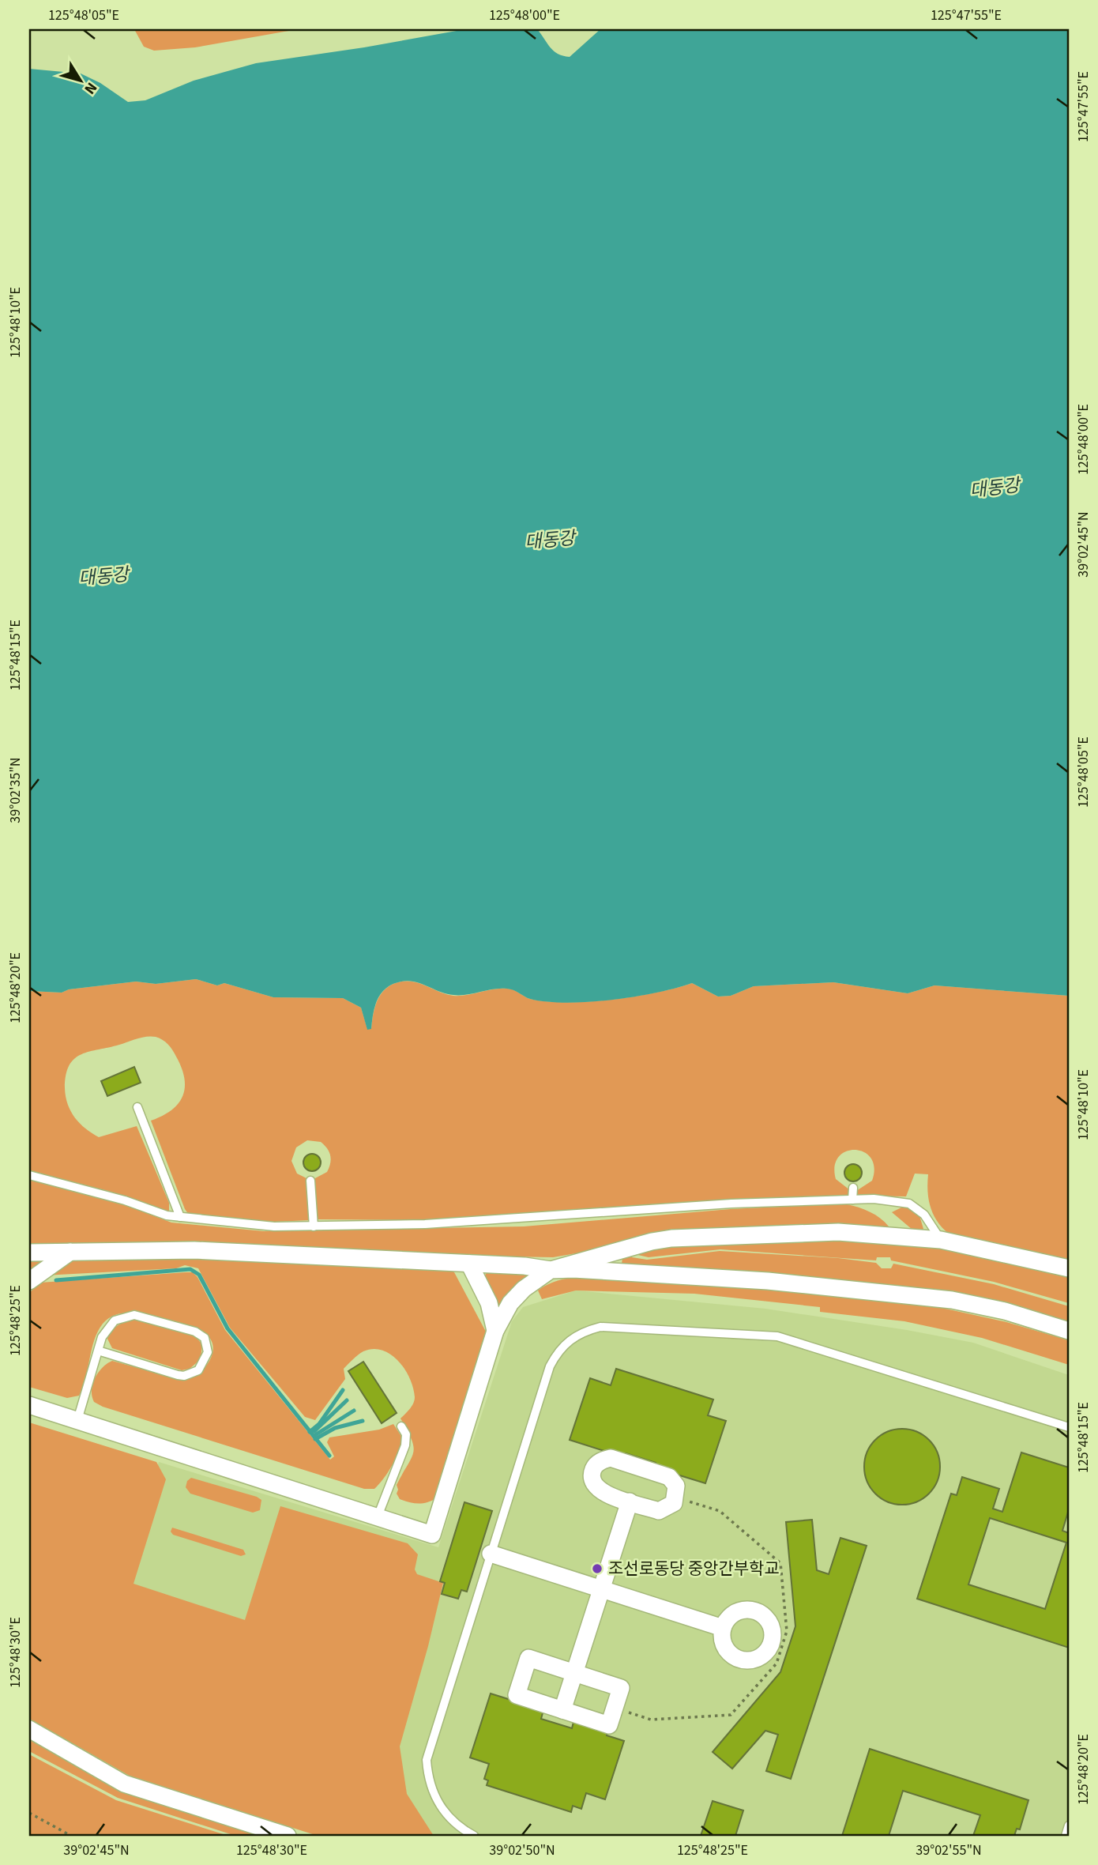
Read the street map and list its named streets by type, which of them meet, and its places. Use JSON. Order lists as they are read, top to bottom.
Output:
{
  "water": ["대동강"],
  "places": ["조선로동당 중앙간부학교"],
  "north": "bottom right",
  "coordinates": [
    "125°48'05\"E",
    "125°48'00\"E",
    "125°47'55\"E",
    "125°48'10\"E",
    "39°02'45\"N",
    "125°48'15\"E",
    "39°02'35\"N",
    "125°48'20\"E",
    "125°48'25\"E",
    "125°48'30\"E",
    "39°02'50\"N",
    "39°02'55\"N"
  ]
}
